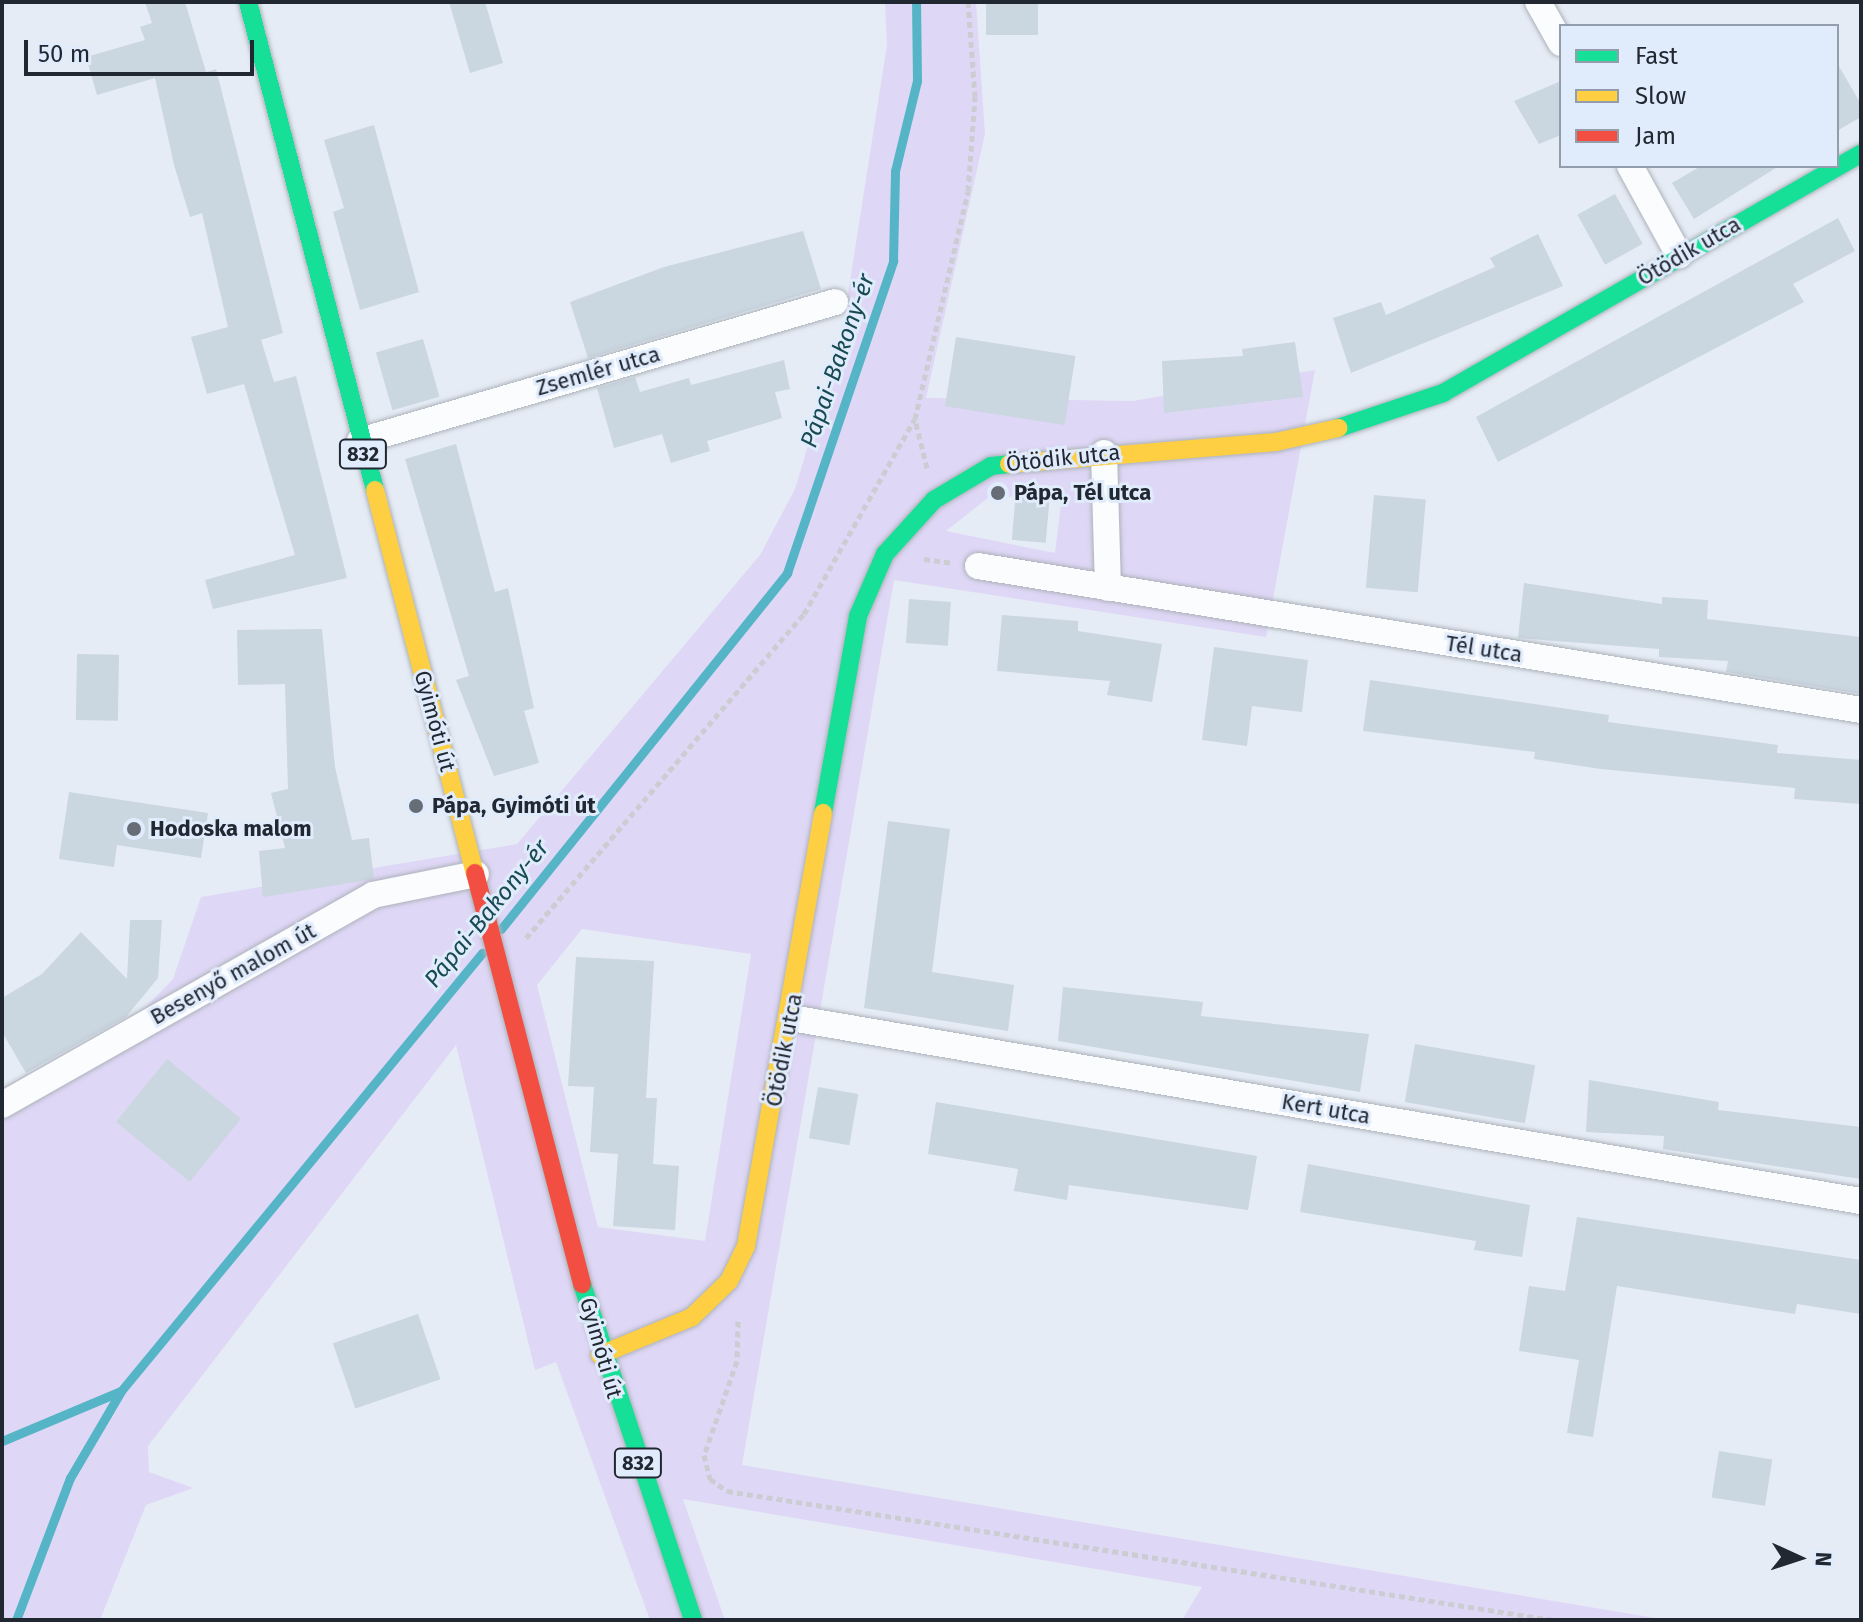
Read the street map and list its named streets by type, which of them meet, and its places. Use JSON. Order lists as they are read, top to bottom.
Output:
{
  "streets": {
    "street": [
      "Ötödik utca",
      "Zsemlér utca",
      "832",
      "Tél utca",
      "Gyimóti út",
      "Besenyő malom út",
      "Kert utca"
    ]
  },
  "crossings": [
    ["Ötödik utca", "Gyimóti út"],
    ["Ötödik utca", "Kert utca"],
    ["Zsemlér utca", "Gyimóti út"],
    ["Gyimóti út", "Besenyő malom út"]
  ],
  "water": ["Pápai-Bakony-ér"],
  "places": ["Pápa, Tél utca", "Pápa, Gyimóti út", "Hodoska malom"],
  "legend": ["Fast", "Slow", "Jam"],
  "scale_bar": "50 m",
  "north": "right"
}
